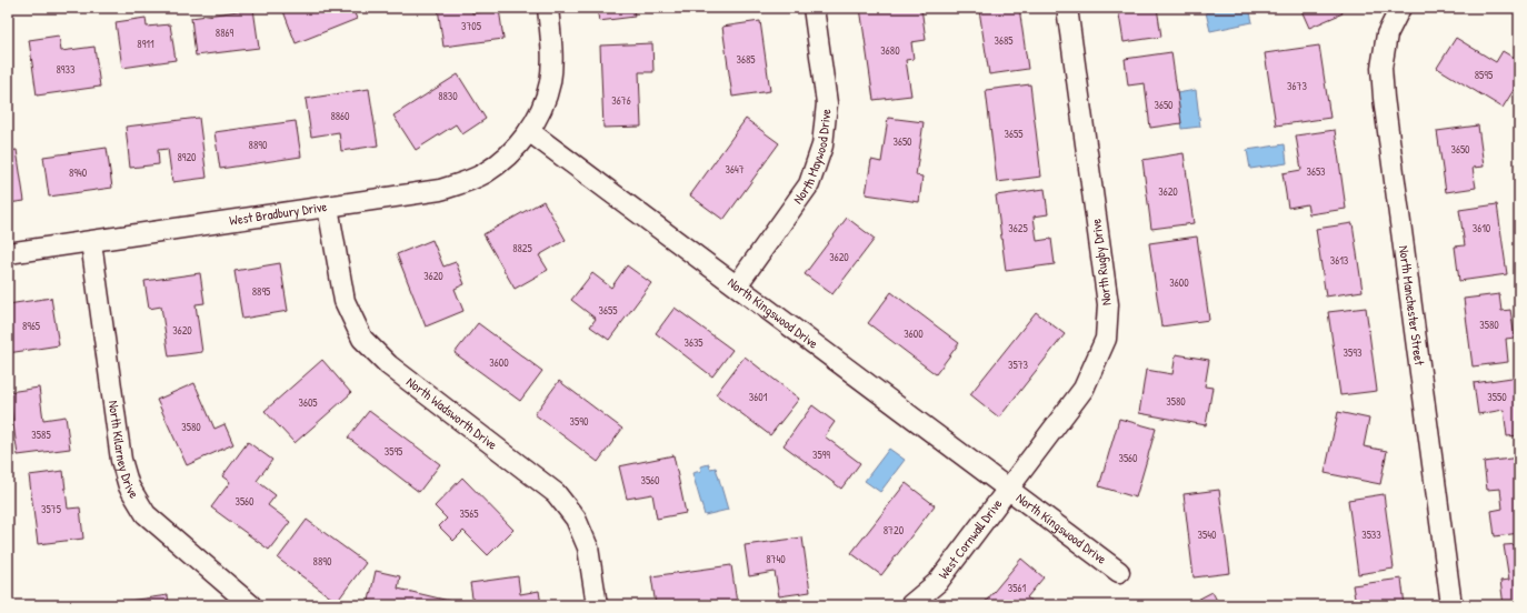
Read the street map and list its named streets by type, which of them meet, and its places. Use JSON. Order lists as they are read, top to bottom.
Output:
{
  "streets": {
    "street": [
      "North Maywood Drive",
      "West Bradbury Drive",
      "North Rugby Drive",
      "North Manchester Street",
      "North Kingswood Drive",
      "North Wadsworth Drive",
      "North Kilarney Drive",
      "West Cornwall Drive"
    ]
  },
  "crossings": [
    ["North Maywood Drive", "North Kingswood Drive"],
    ["West Bradbury Drive", "North Kingswood Drive"],
    ["West Bradbury Drive", "North Wadsworth Drive"],
    ["West Bradbury Drive", "North Kilarney Drive"],
    ["North Rugby Drive", "North Kingswood Drive"],
    ["North Rugby Drive", "West Cornwall Drive"],
    ["North Kingswood Drive", "West Cornwall Drive"]
  ],
  "house_numbers": [
    "3705",
    "8869",
    "3685",
    "8911",
    "3680",
    "3685",
    "8933",
    "8595",
    "3673",
    "8830",
    "3676",
    "3650",
    "8860",
    "3655",
    "3650",
    "8890",
    "3650",
    "8920",
    "3647",
    "3653",
    "8940",
    "3620",
    "3625",
    "3610",
    "8825",
    "3620",
    "3613",
    "3620",
    "3600",
    "8895",
    "3655",
    "3580",
    "8965",
    "3620",
    "3600",
    "3635",
    "3593",
    "3600",
    "3573",
    "3601",
    "3550",
    "3580",
    "3605",
    "3590",
    "3580",
    "3585",
    "3595",
    "3599",
    "3560",
    "3560",
    "3560",
    "3575",
    "3565",
    "8720",
    "3540",
    "3533",
    "8740",
    "8890",
    "3561"
  ]
}
